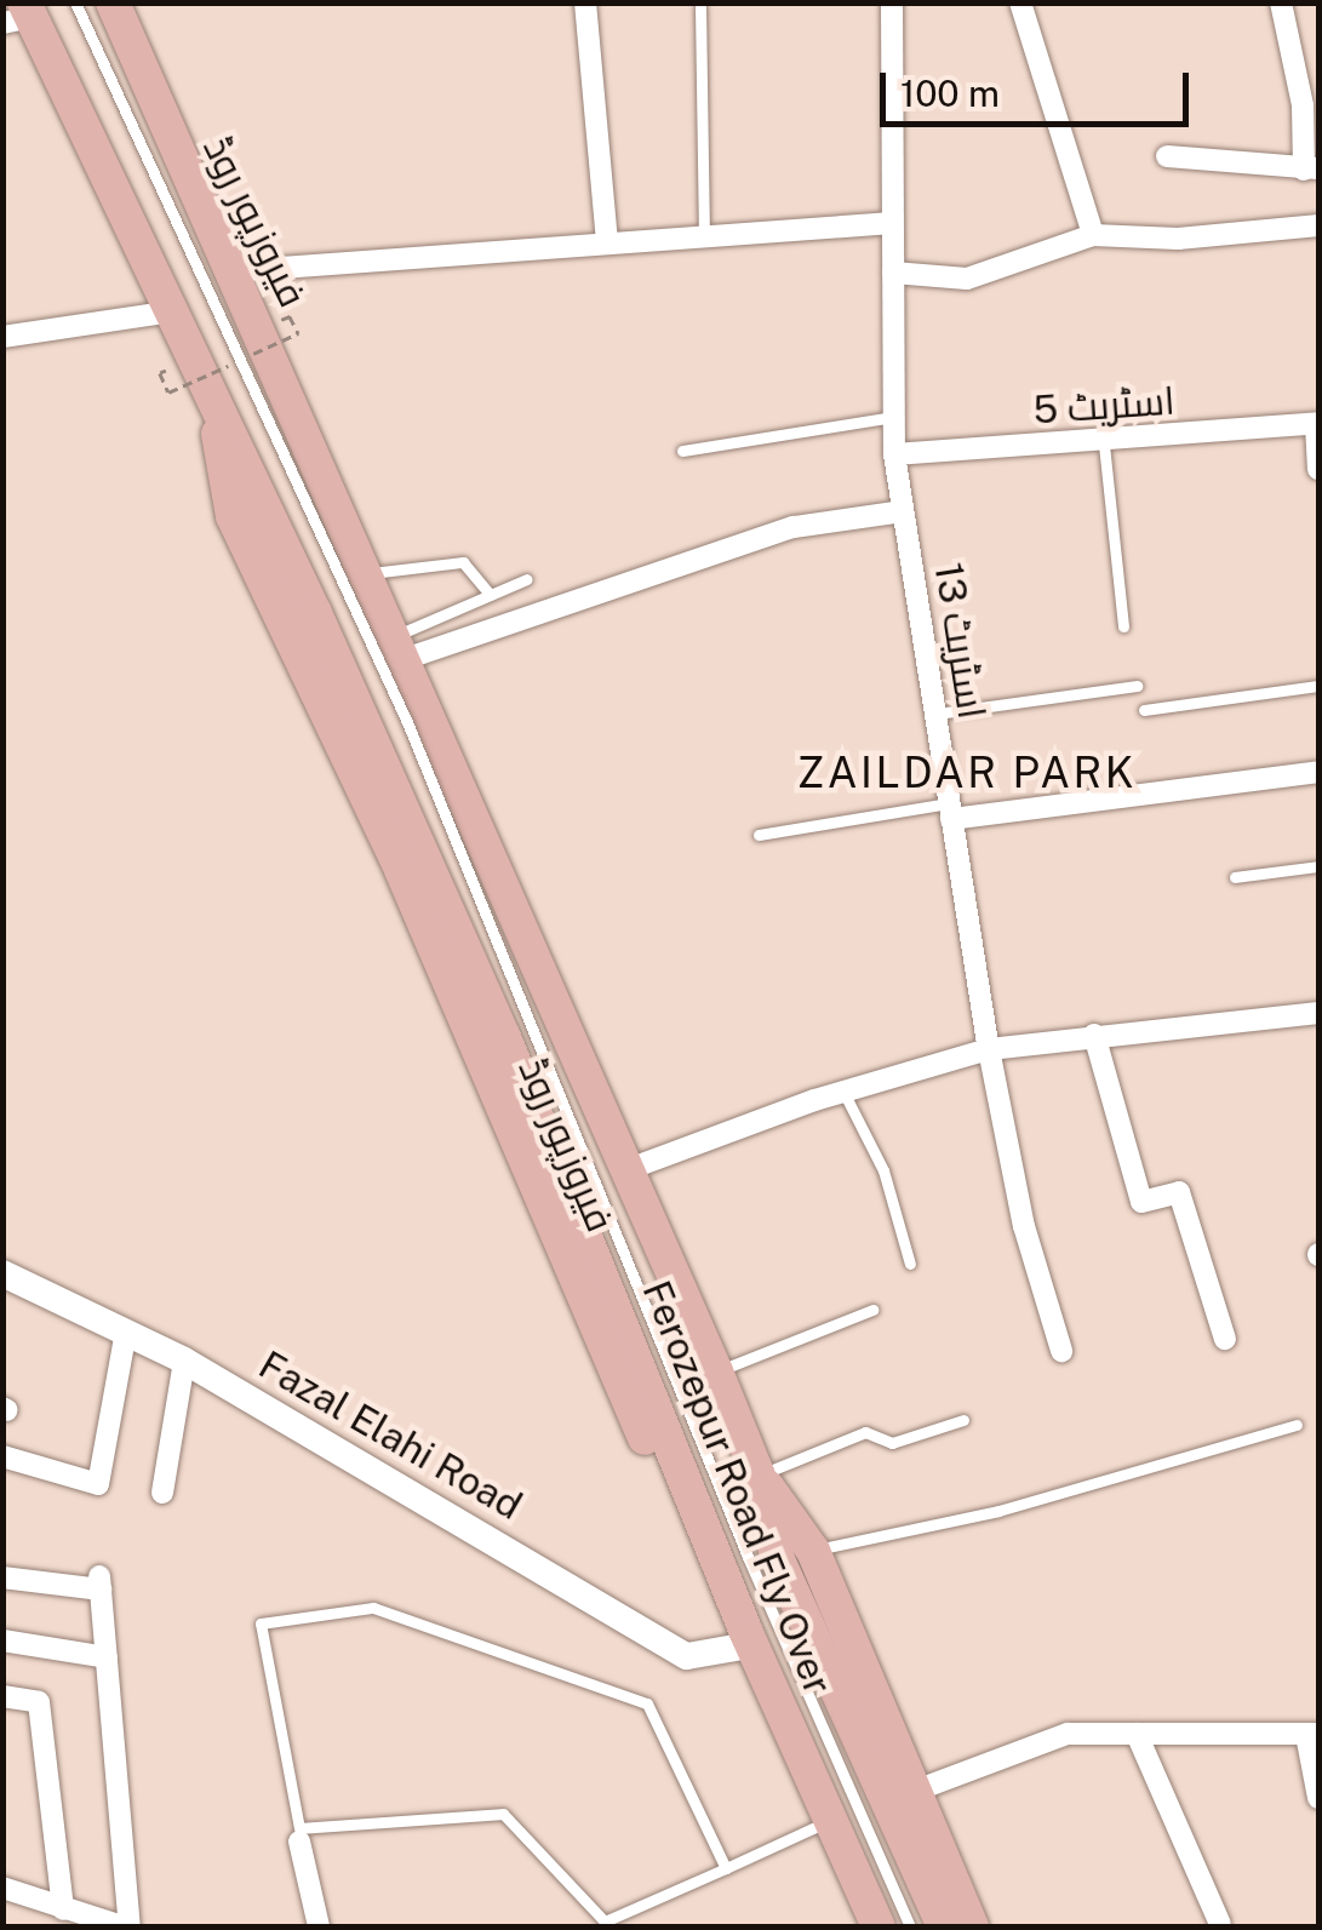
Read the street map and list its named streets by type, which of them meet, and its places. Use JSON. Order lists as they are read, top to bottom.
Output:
{
  "streets": {
    "main road": ["فیروزپور روڈ", "Ferozepur Road Fly Over"],
    "street": ["اسٹریٹ 5", "اسٹریٹ 13", "Fazal Elahi Road"]
  },
  "crossings": [
    ["فیروزپور روڈ", "Fazal Elahi Road"],
    ["فیروزپور روڈ", "Ferozepur Road Fly Over"],
    ["اسٹریٹ 5", "اسٹریٹ 13"]
  ],
  "districts": ["ZAILDAR PARK"],
  "scale_bar": "100 m"
}
